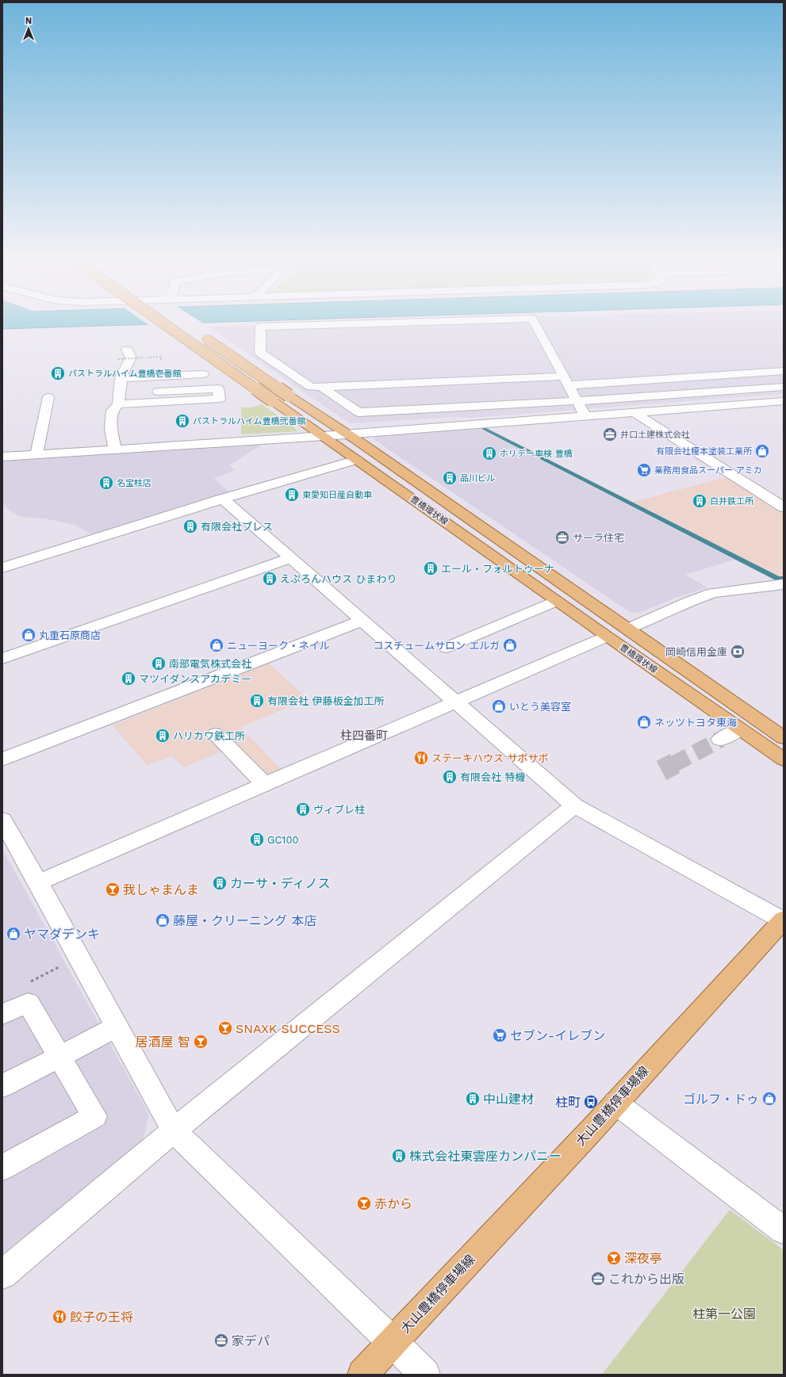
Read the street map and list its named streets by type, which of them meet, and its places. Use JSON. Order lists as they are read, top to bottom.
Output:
{
  "streets": {
    "main road": ["豊橋環状線", "大山豊橋停車場線"]
  },
  "districts": ["柱四番町"],
  "parks": ["柱第一公園"],
  "places": {
    "building": [
      "パストラルハイム豊橋壱番館",
      "パストラルハイム豊橋弐番館",
      "ホリデー車検 豊橋",
      "品川ビル",
      "名宝柱店",
      "東愛知日産自動車",
      "白井鉄工所",
      "有限会社ブレス",
      "エール・フォルトゥーナ",
      "えぷろんハウス ひまわり",
      "南部電気株式会社",
      "マツイダンスアカデミー",
      "有限会社 伊藤板金加工所",
      "ハリカワ鉄工所",
      "有限会社 特機",
      "ヴィブレ柱",
      "GC100",
      "カーサ・ディノス",
      "中山建材",
      "株式会社東雲座カンパニー"
    ],
    "office": [
      "井口土建株式会社",
      "サーラ住宅",
      "これから出版",
      "家デパ"
    ],
    "shop": [
      "有限会社榎本塗装工業所",
      "丸重石原商店",
      "ニューヨーク・ネイル",
      "コスチュームサロン エルガ",
      "いとう美容室",
      "ネッツトヨタ東海",
      "藤屋・クリーニング 本店",
      "ヤマダデンキ",
      "ゴルフ・ドゥ"
    ],
    "supermarket": ["業務用食品スーパー アミカ", "セブン-イレブン"],
    "bank": ["岡崎信用金庫"],
    "restaurant": ["ステーキハウス サボサボ", "餃子の王将"],
    "bar": [
      "我しゃまんま",
      "SNAXK SUCCESS",
      "居酒屋 智",
      "赤から",
      "深夜亭"
    ],
    "bus stop": ["柱町"]
  },
  "north": "top"
}
